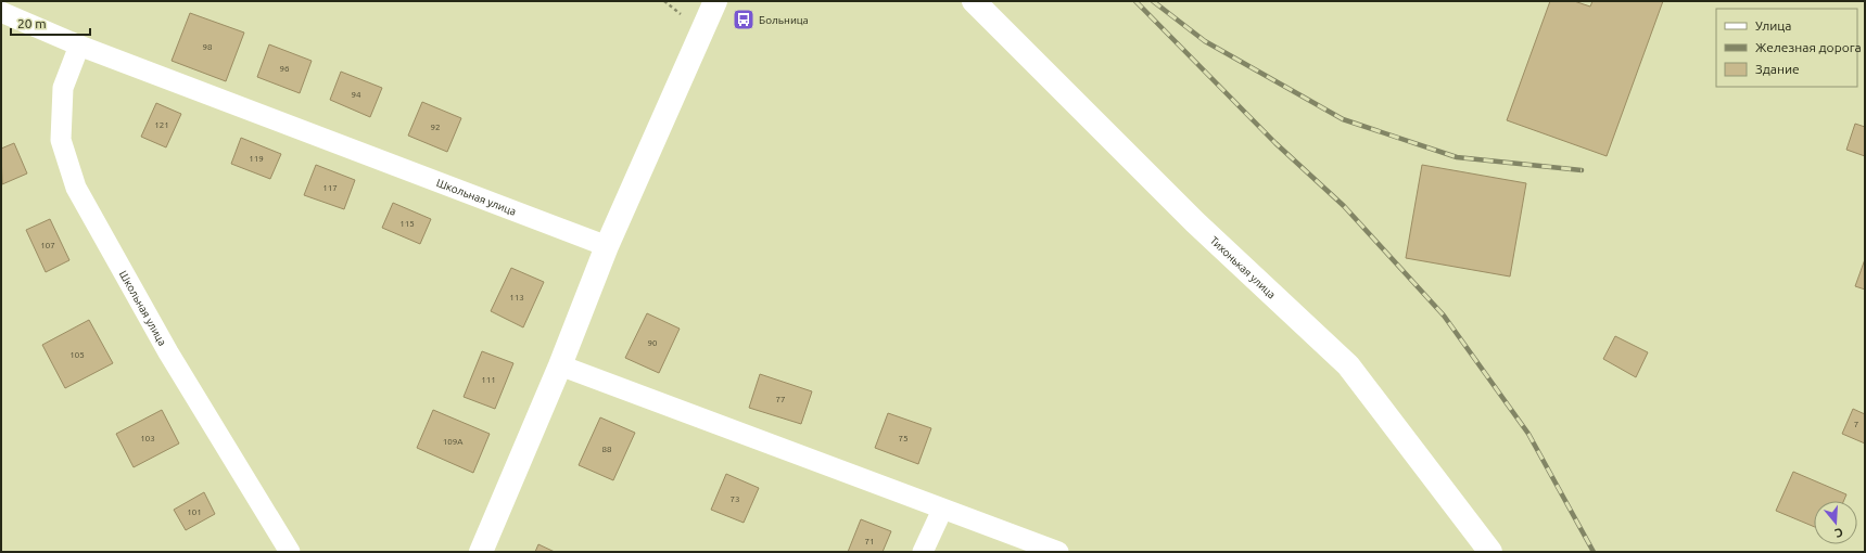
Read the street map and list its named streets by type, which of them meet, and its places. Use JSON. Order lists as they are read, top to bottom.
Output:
{
  "streets": {
    "street": ["Школьная улица", "Тихонькая улица"]
  },
  "places": {
    "bus stop": ["Больница"]
  },
  "house_numbers": [
    "98",
    "96",
    "94",
    "121",
    "92",
    "119",
    "117",
    "115",
    "107",
    "113",
    "90",
    "105",
    "111",
    "77",
    "7",
    "103",
    "75",
    "109А",
    "88",
    "73",
    "101",
    "71"
  ],
  "legend": ["Улица", "Железная дорога", "Здание"],
  "scale_bar": "20 m",
  "north": "bottom"
}
